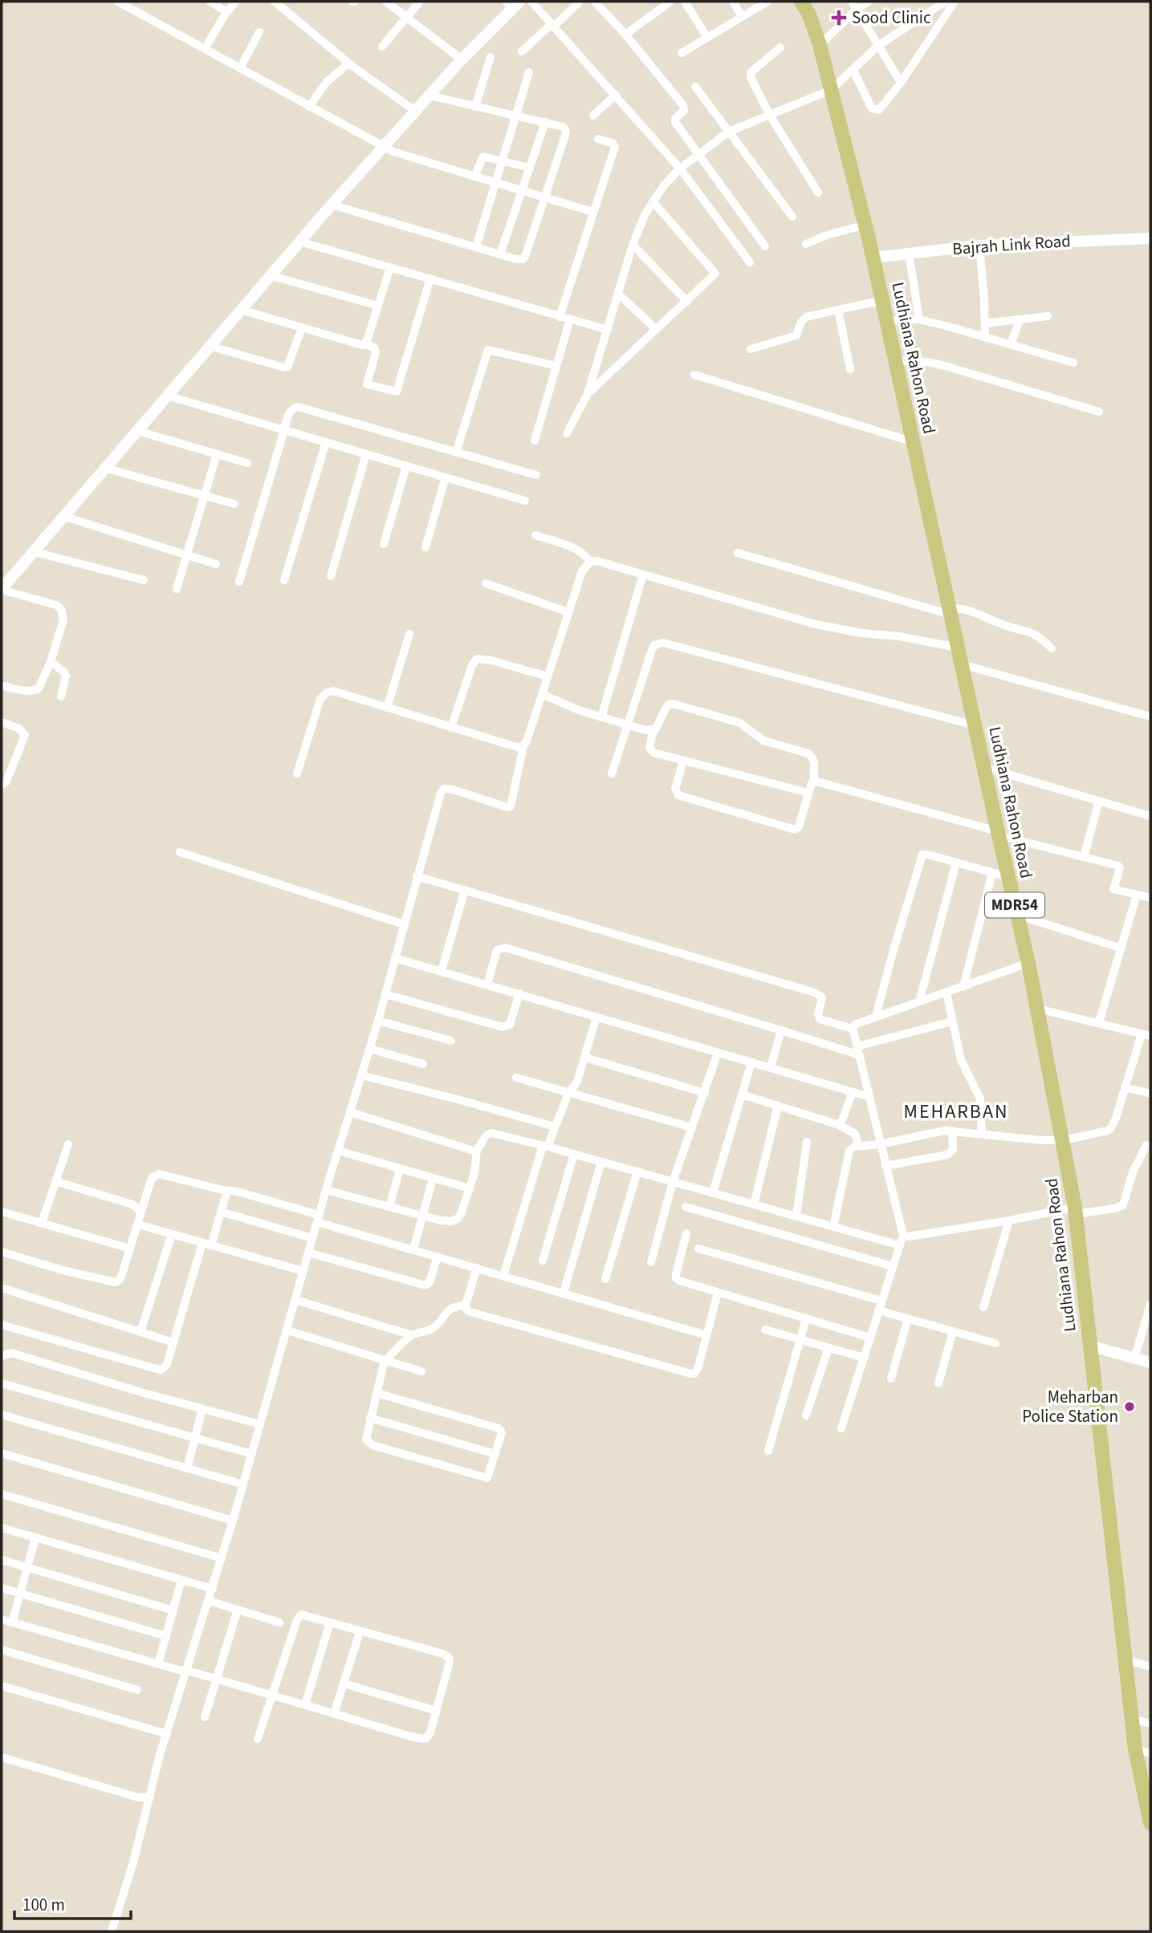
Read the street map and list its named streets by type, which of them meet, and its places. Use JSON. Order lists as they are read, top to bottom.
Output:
{
  "streets": {
    "main road": ["Ludhiana Rahon Road", "MDR54"],
    "street": ["Bajrah Link Road"]
  },
  "crossings": [
    ["Bajrah Link Road", "Ludhiana Rahon Road"]
  ],
  "districts": ["MEHARBAN"],
  "places": {
    "health": ["Sood Clinic"],
    "other": ["Meharban Police Station"]
  },
  "scale_bar": "100 m"
}
